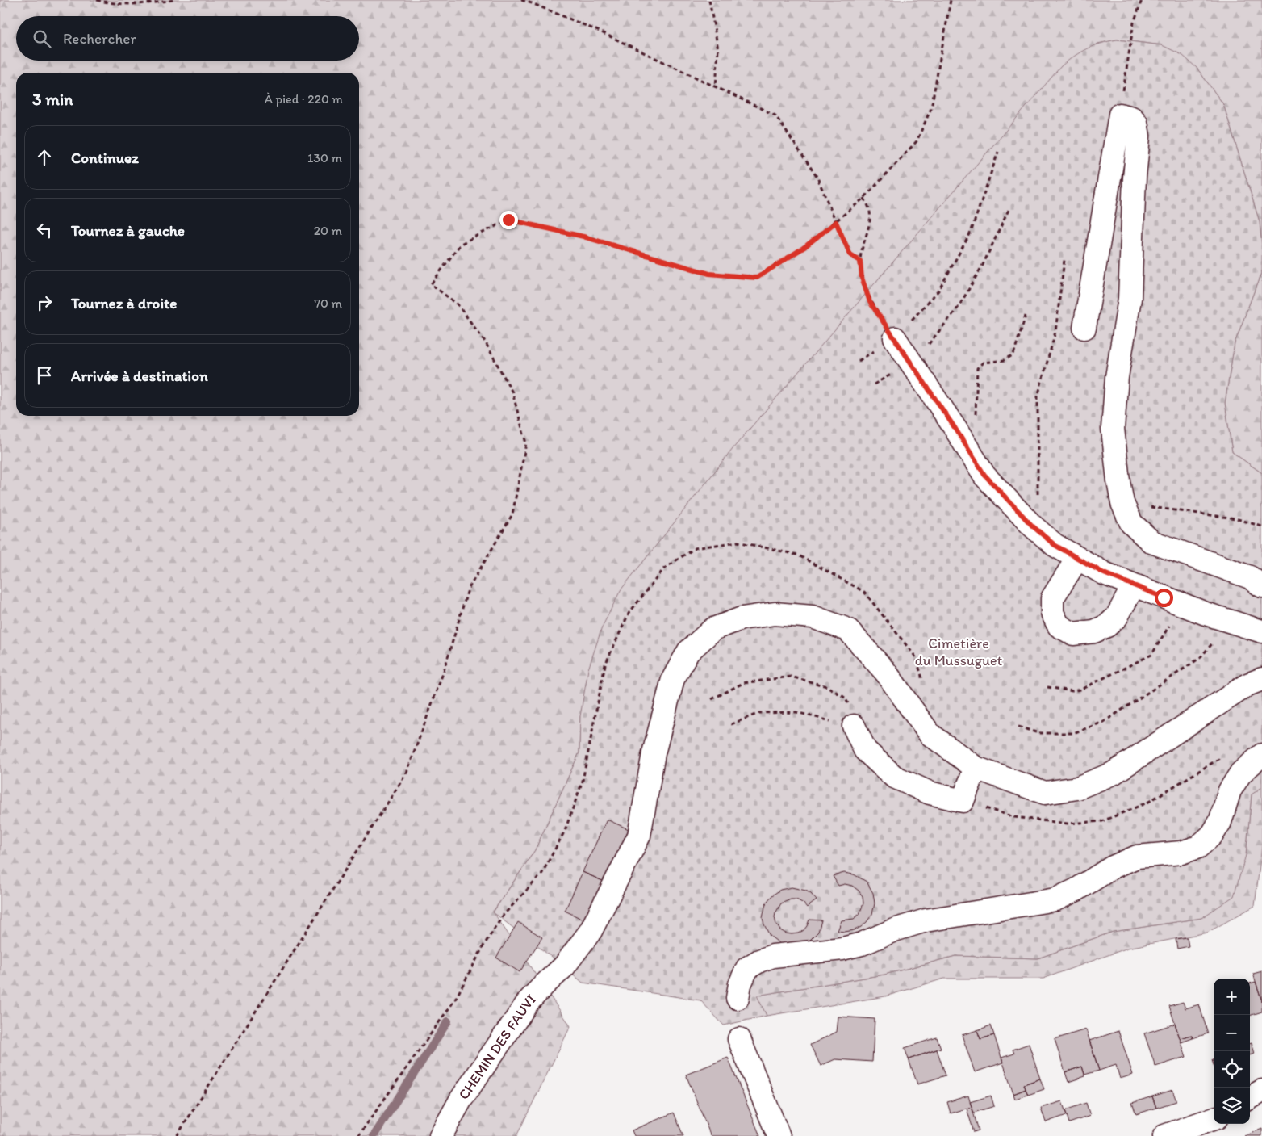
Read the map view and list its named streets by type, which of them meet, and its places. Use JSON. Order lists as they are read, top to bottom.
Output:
{
  "streets": {
    "street": ["CHEMIN DES FAUVI"]
  },
  "parks": ["Cimetière du Mussuguet"],
  "page": {
    "search": "Rechercher",
    "heading": ["3 min", "À pied · 220 m"],
    "list": [
      ["Continuez", "130 m"],
      ["Tournez à gauche", "20 m"],
      ["Tournez à droite", "70 m"],
      "Arrivée à destination"
    ],
    "map_buttons": ["+", "−"]
  }
}
